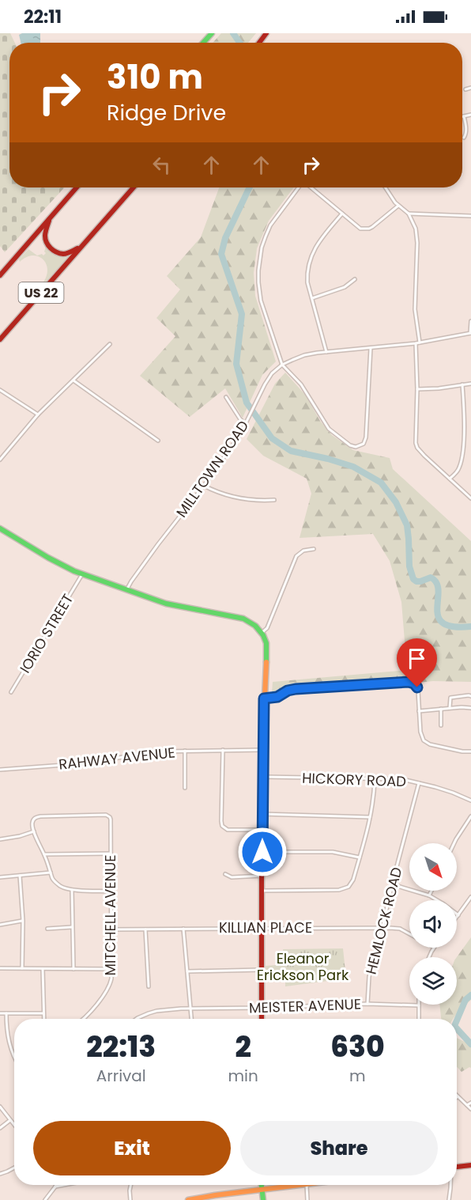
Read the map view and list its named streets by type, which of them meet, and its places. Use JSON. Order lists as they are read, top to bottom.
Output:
{
  "streets": {
    "main road": ["US 22"],
    "street": [
      "MILLTOWN ROAD",
      "IORIO STREET",
      "RAHWAY AVENUE",
      "HICKORY ROAD",
      "MITCHELL AVENUE",
      "HEMLOCK ROAD",
      "KILLIAN PLACE",
      "MEISTER AVENUE"
    ]
  },
  "crossings": [
    ["HICKORY ROAD", "HEMLOCK ROAD"],
    ["MITCHELL AVENUE", "KILLIAN PLACE"],
    ["HEMLOCK ROAD", "KILLIAN PLACE"],
    ["HEMLOCK ROAD", "MEISTER AVENUE"]
  ],
  "parks": ["Eleanor Erickson Park"],
  "north": "bottom right",
  "page": {
    "status": "22:11",
    "turn": ["310 m", "Ridge Drive"],
    "eta": [
      "22:13",
      "Arrival",
      "2",
      "min",
      "630",
      "m"
    ],
    "buttons": ["Exit", "Share"]
  }
}
